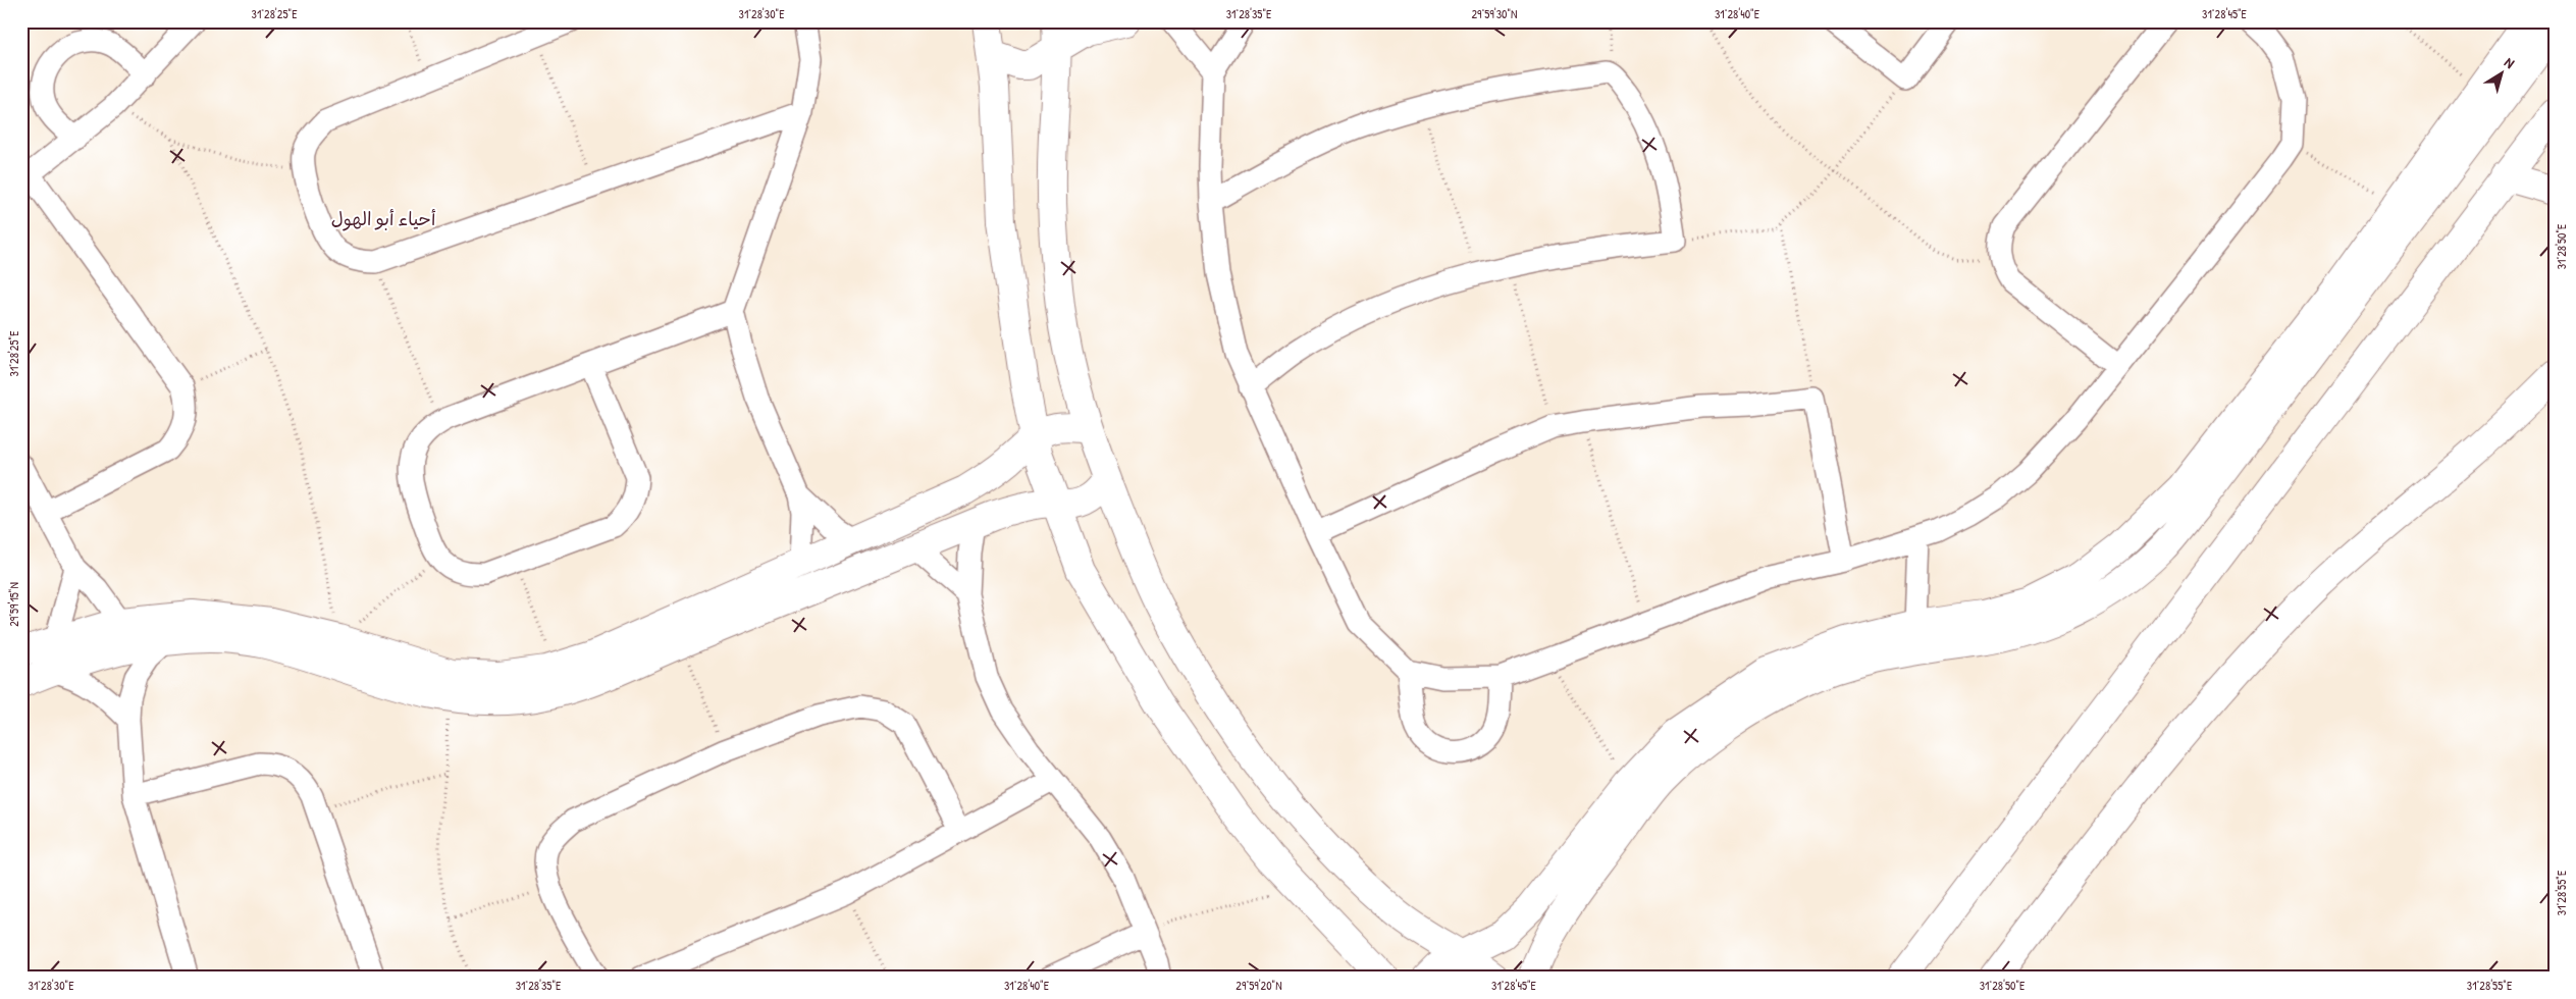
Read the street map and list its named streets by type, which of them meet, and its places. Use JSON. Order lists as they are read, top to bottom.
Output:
{
  "districts": ["أحياء أبو الهول"],
  "north": "top right",
  "coordinates": [
    "31°28'25\"E",
    "31°28'30\"E",
    "31°28'35\"E",
    "29°59'30\"N",
    "31°28'40\"E",
    "31°28'45\"E",
    "31°28'50\"E",
    "29°59'15\"N",
    "31°28'55\"E",
    "29°59'20\"N"
  ]
}
